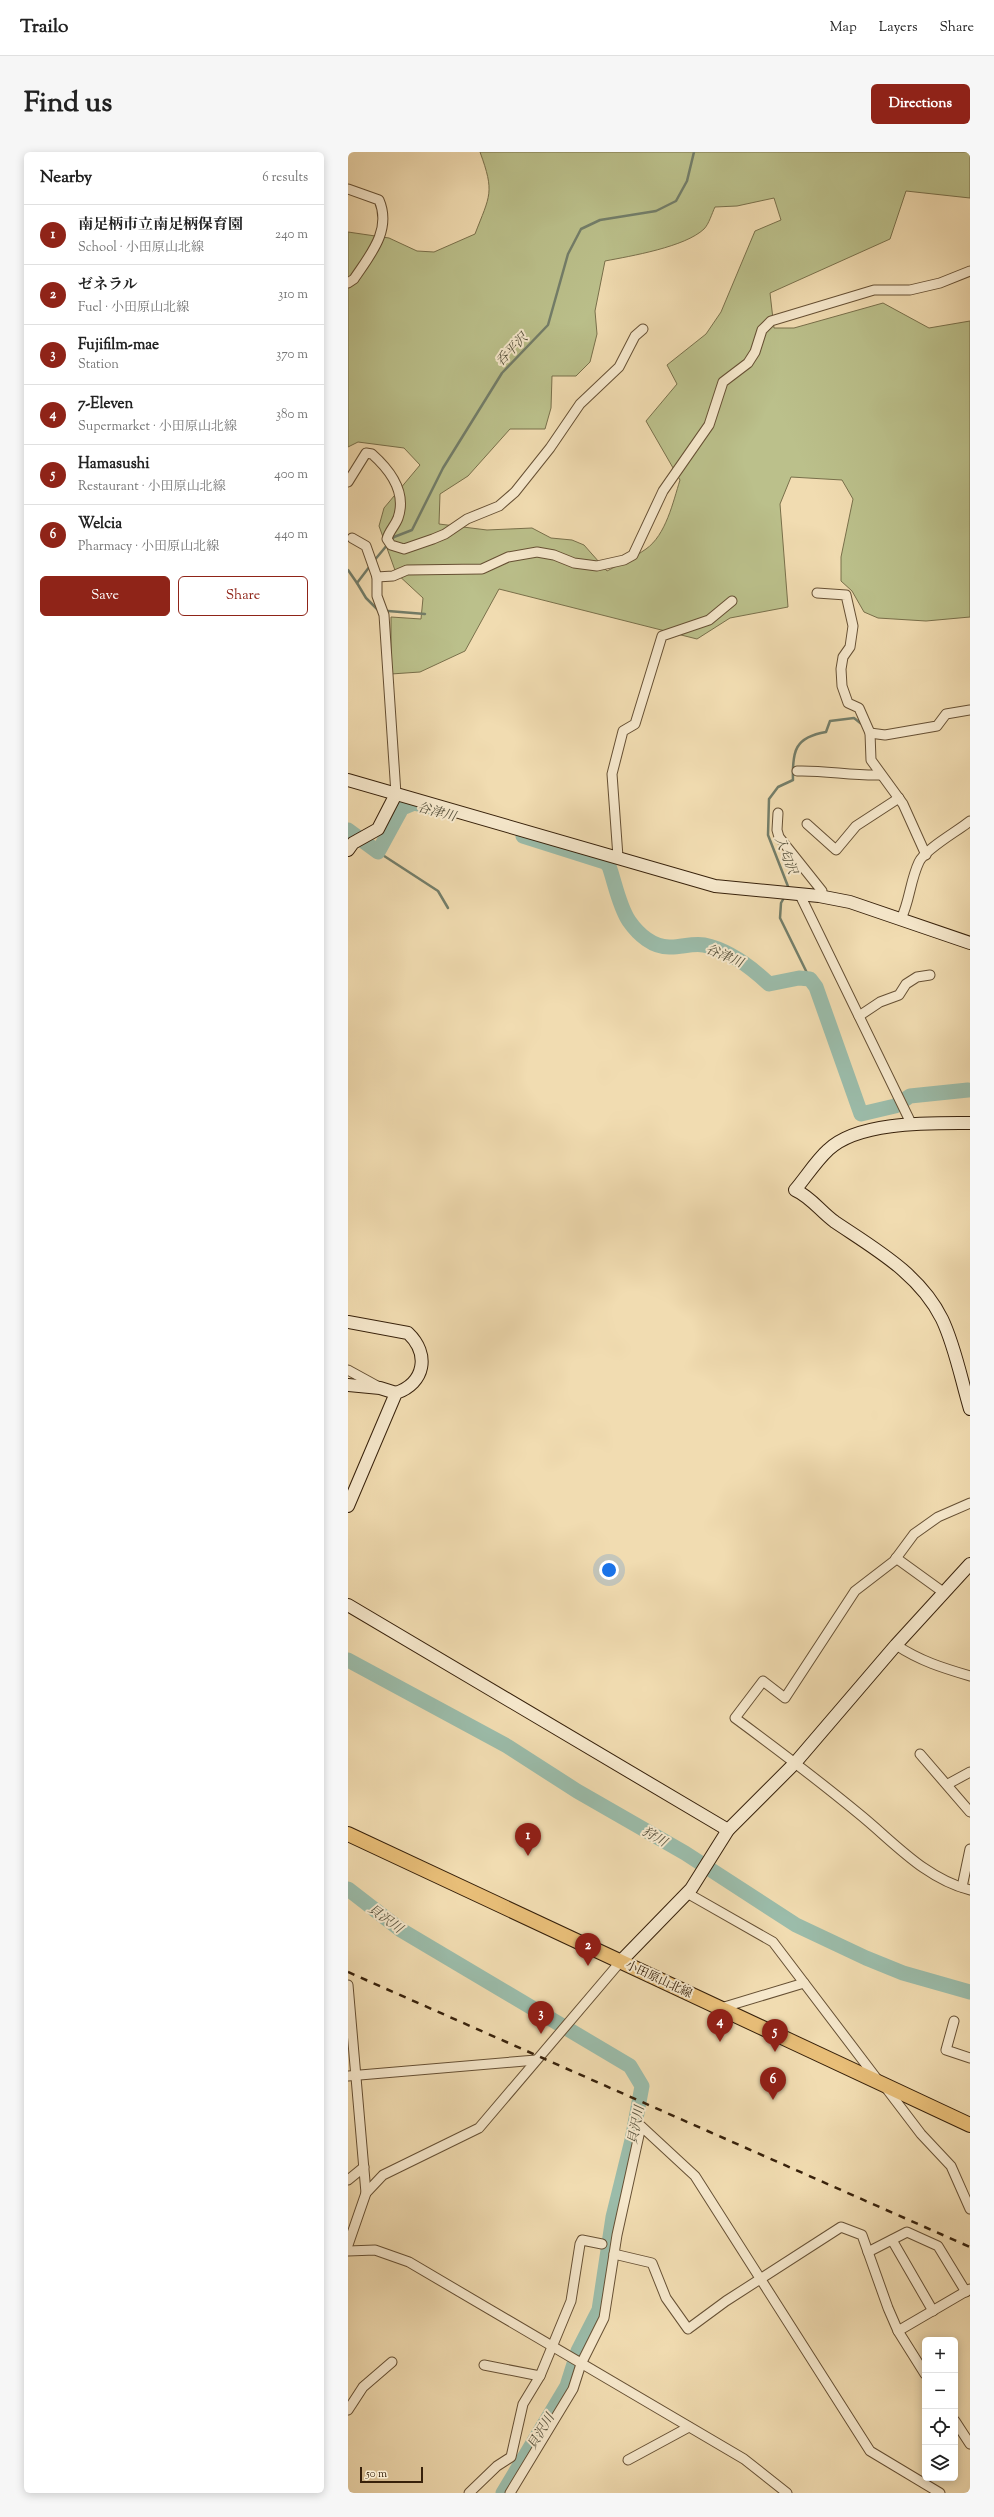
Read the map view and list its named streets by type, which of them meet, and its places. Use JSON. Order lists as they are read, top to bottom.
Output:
{
  "streets": {
    "main road": ["小田原山北線"]
  },
  "water": [
    "呑平沢",
    "谷津川",
    "入匂沢",
    "狩川",
    "貝沢川"
  ],
  "scale_bar": "50 m",
  "page": {
    "header": "Trailo",
    "nav": ["Map", "Layers", "Share"],
    "title": "Find us",
    "buttons": [
      "Directions",
      ["Save", "Share"]
    ],
    "heading": ["Nearby", "6 results"],
    "list": [
      {
        "mark": "1",
        "name": "南足柄市立南足柄保育園",
        "note": "School · 小田原山北線",
        "value": "240 m"
      },
      {
        "mark": "2",
        "name": "ゼネラル",
        "note": "Fuel · 小田原山北線",
        "value": "310 m"
      },
      {
        "mark": "3",
        "name": "Fujifilm-mae",
        "note": "Station",
        "value": "370 m"
      },
      {
        "mark": "4",
        "name": "7-Eleven",
        "note": "Supermarket · 小田原山北線",
        "value": "380 m"
      },
      {
        "mark": "5",
        "name": "Hamasushi",
        "note": "Restaurant · 小田原山北線",
        "value": "400 m"
      },
      {
        "mark": "6",
        "name": "Welcia",
        "note": "Pharmacy · 小田原山北線",
        "value": "440 m"
      }
    ],
    "pins": [
      "1",
      "2",
      "3",
      "4",
      "5",
      "6"
    ],
    "map_buttons": ["+", "−"],
    "scale": "50 m"
  }
}
